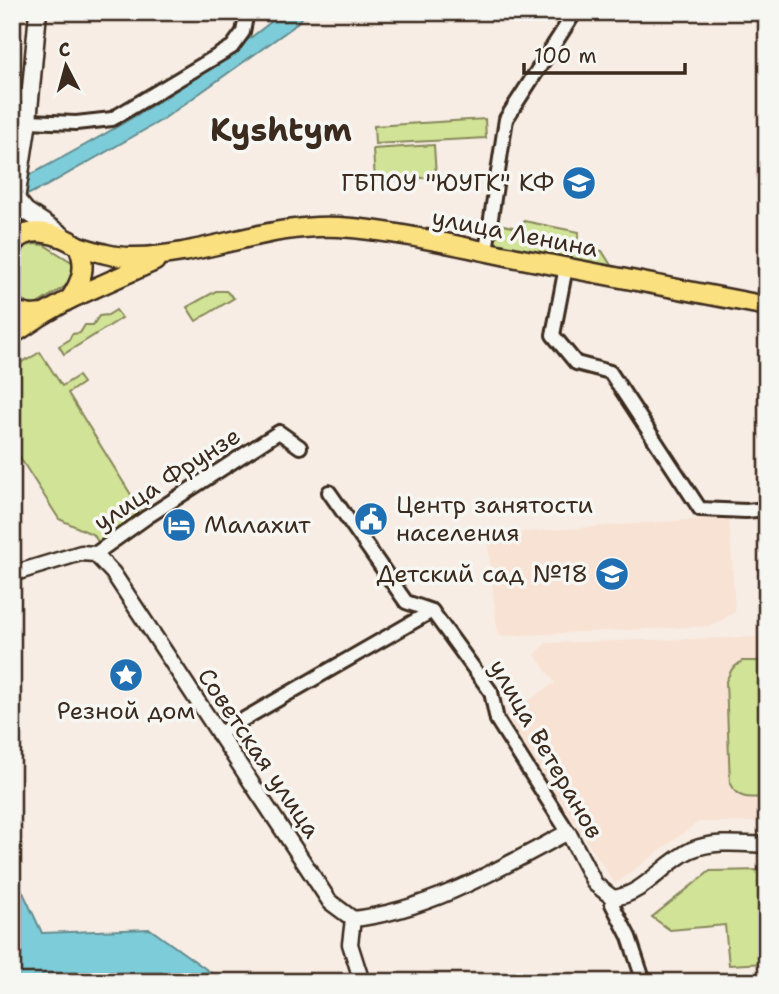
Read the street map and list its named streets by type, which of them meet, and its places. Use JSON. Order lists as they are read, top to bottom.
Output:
{
  "streets": {
    "main road": ["улица Ленина"],
    "street": ["улица Фрунзе", "улица Ветеранов", "Советская улица"]
  },
  "crossings": [
    ["улица Фрунзе", "Советская улица"]
  ],
  "districts": ["Kyshtym"],
  "places": {
    "school or university": ["ГБПОУ \"ЮУГК\" КФ", "Детский сад №18"],
    "public building": ["Центр занятости населения"],
    "hotel": ["Малахит"],
    "place": ["Резной дом"]
  },
  "scale_bar": "100 m",
  "north": "top"
}
